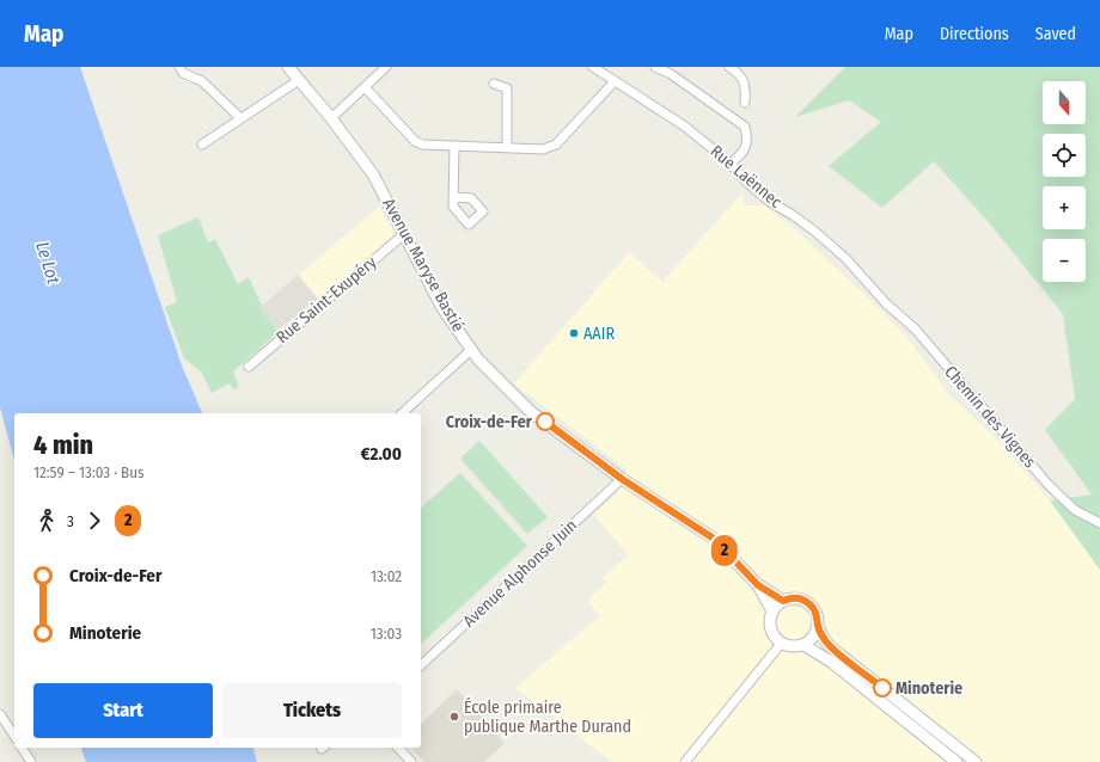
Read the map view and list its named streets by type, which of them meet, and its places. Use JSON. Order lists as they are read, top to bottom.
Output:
{
  "streets": {
    "street": [
      "Rue Laënnec",
      "Avenue Maryse Bastié",
      "Rue Saint-Exupéry",
      "Chemin des Vignes",
      "Avenue Alphonse Juin"
    ]
  },
  "crossings": [
    ["Rue Laënnec", "Chemin des Vignes"],
    ["Avenue Maryse Bastié", "Rue Saint-Exupéry"],
    ["Avenue Maryse Bastié", "Avenue Alphonse Juin"]
  ],
  "water": ["Le Lot"],
  "places": [
    "AAIR",
    "Croix-de-Fer",
    "Minoterie",
    "École primaire publique Marthe Durand"
  ],
  "lines": ["bus line 2"],
  "north": "bottom",
  "page": {
    "header": "Map",
    "nav": ["Map", "Directions", "Saved"],
    "on_map": "2",
    "map_buttons": ["+", "−"],
    "heading": ["4 min", "12:59 – 13:03 · Bus", "€2.00"],
    "legs": ["3", "2"],
    "list": [
      {
        "name": "Croix-de-Fer",
        "value": "13:02"
      },
      {
        "name": "Minoterie",
        "value": "13:03"
      }
    ],
    "buttons": ["Start", "Tickets"]
  }
}
